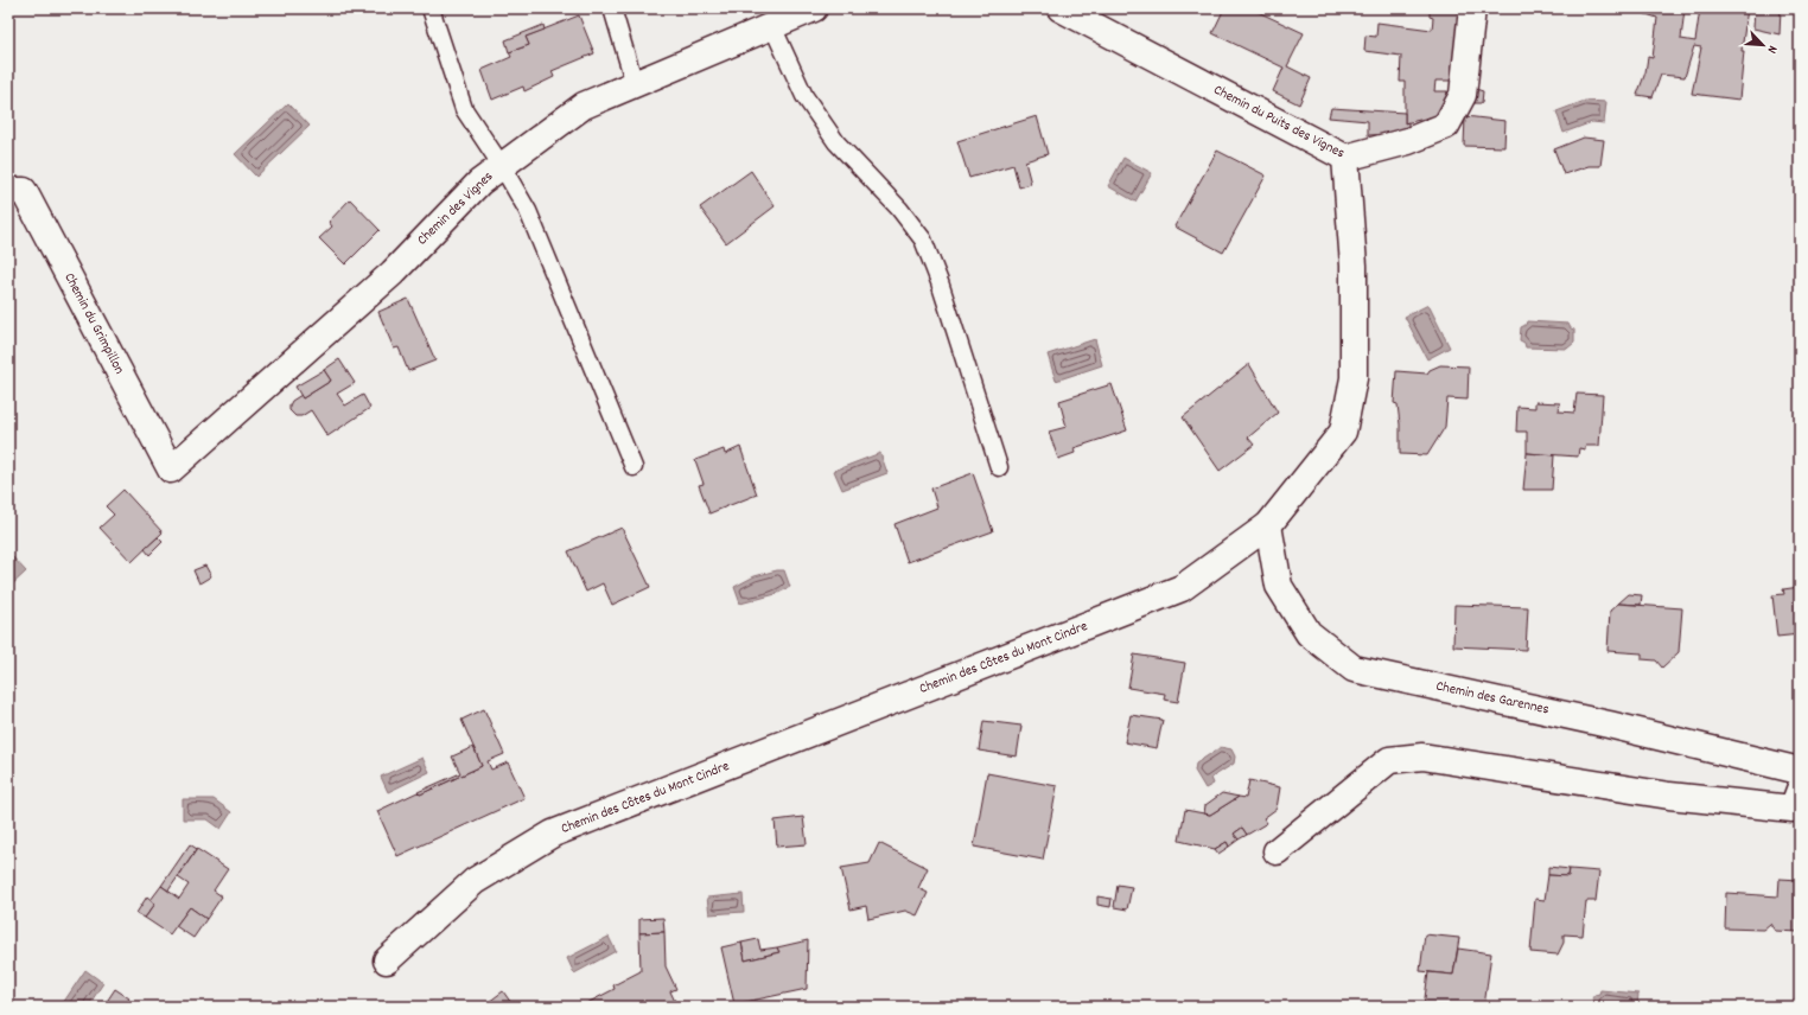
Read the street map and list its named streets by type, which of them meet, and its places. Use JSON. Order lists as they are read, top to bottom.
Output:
{
  "streets": {
    "street": [
      "Chemin du Puits des Vignes",
      "Chemin des Vignes",
      "Chemin du Grimpillon",
      "Chemin des Côtes du Mont Cindre",
      "Chemin des Garennes"
    ]
  },
  "crossings": [
    ["Chemin du Puits des Vignes", "Chemin des Côtes du Mont Cindre"],
    ["Chemin des Vignes", "Chemin du Grimpillon"],
    ["Chemin des Côtes du Mont Cindre", "Chemin des Garennes"]
  ],
  "north": "bottom right"
}
